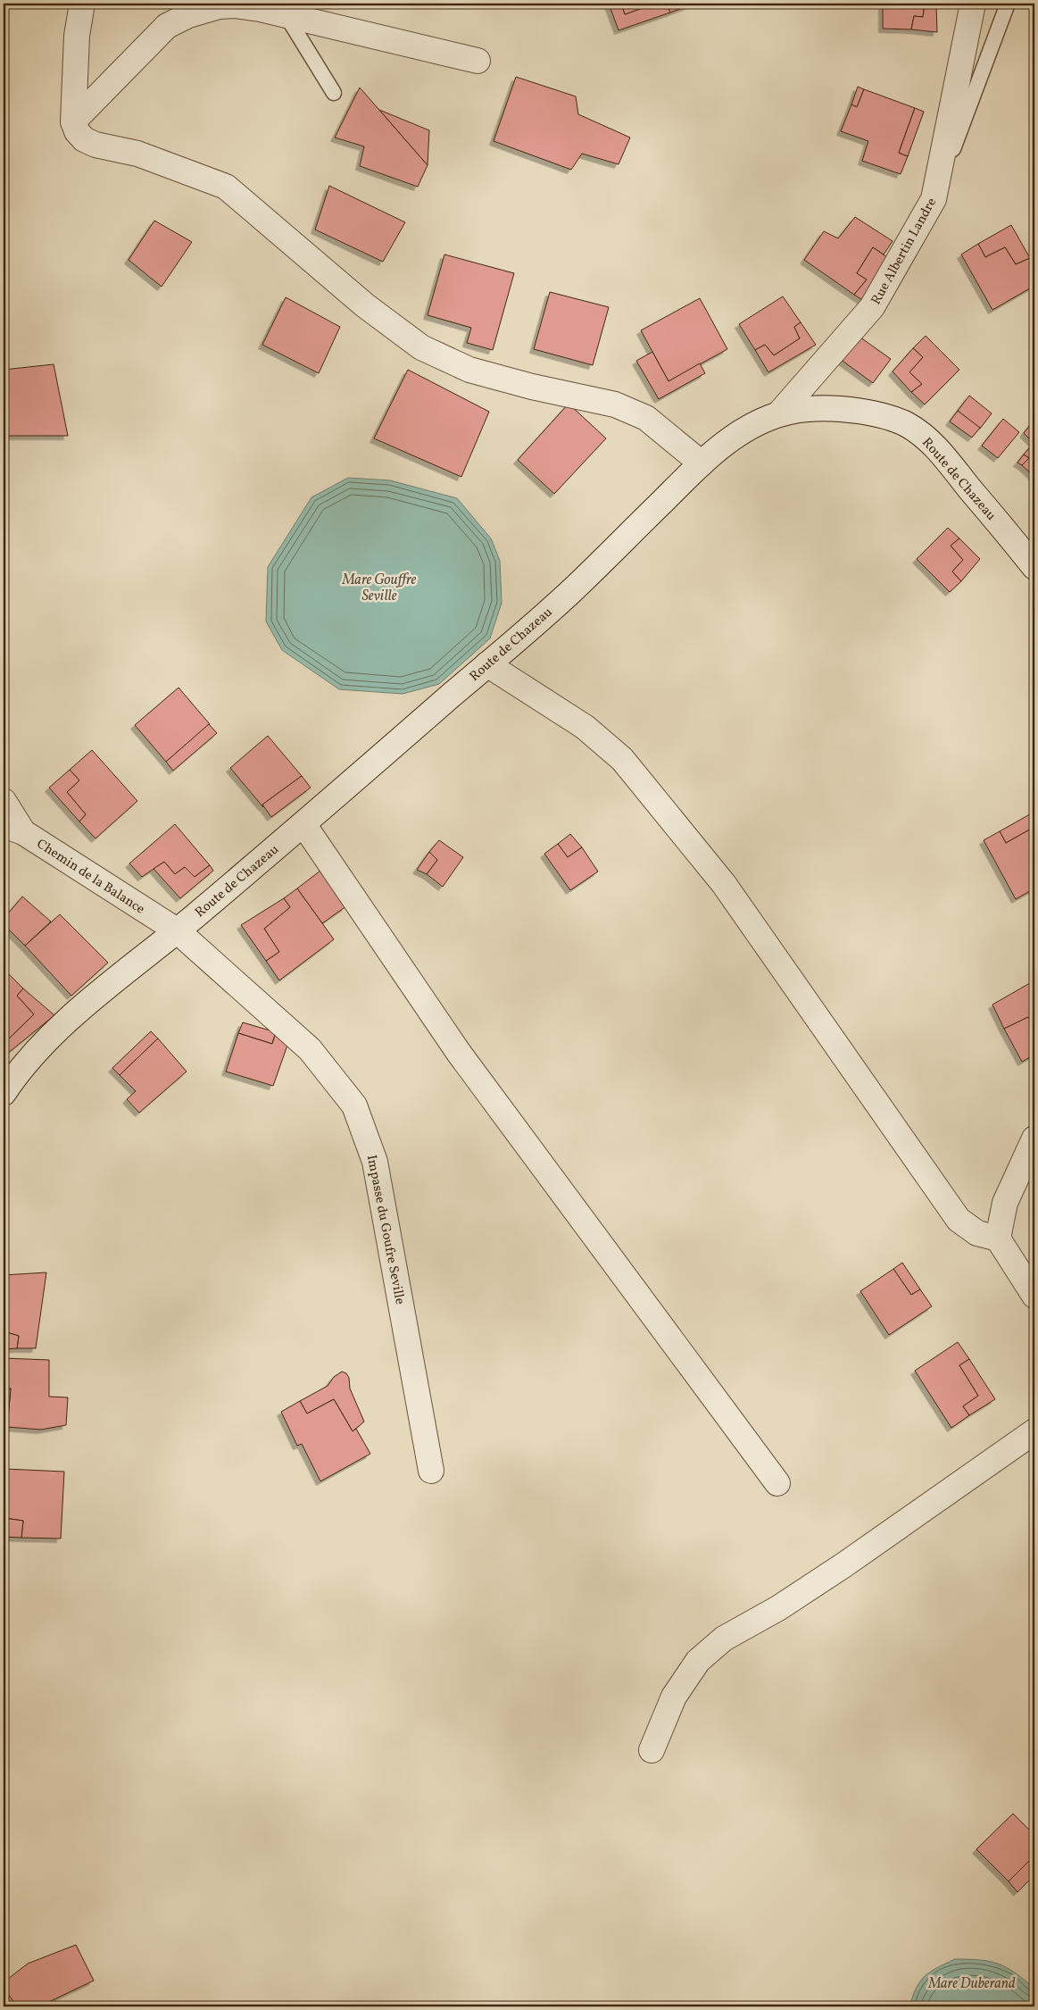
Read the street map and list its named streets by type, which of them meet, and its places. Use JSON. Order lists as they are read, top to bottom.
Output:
{
  "streets": {
    "street": [
      "Rue Albertin Landre",
      "Route de Chazeau",
      "Chemin de la Balance",
      "Impasse du Goufre Seville"
    ]
  },
  "crossings": [
    ["Rue Albertin Landre", "Route de Chazeau"],
    ["Route de Chazeau", "Chemin de la Balance"],
    ["Route de Chazeau", "Impasse du Goufre Seville"],
    ["Chemin de la Balance", "Impasse du Goufre Seville"]
  ],
  "water": ["Mare Gouffre Seville", "Mare Duberand"]
}
